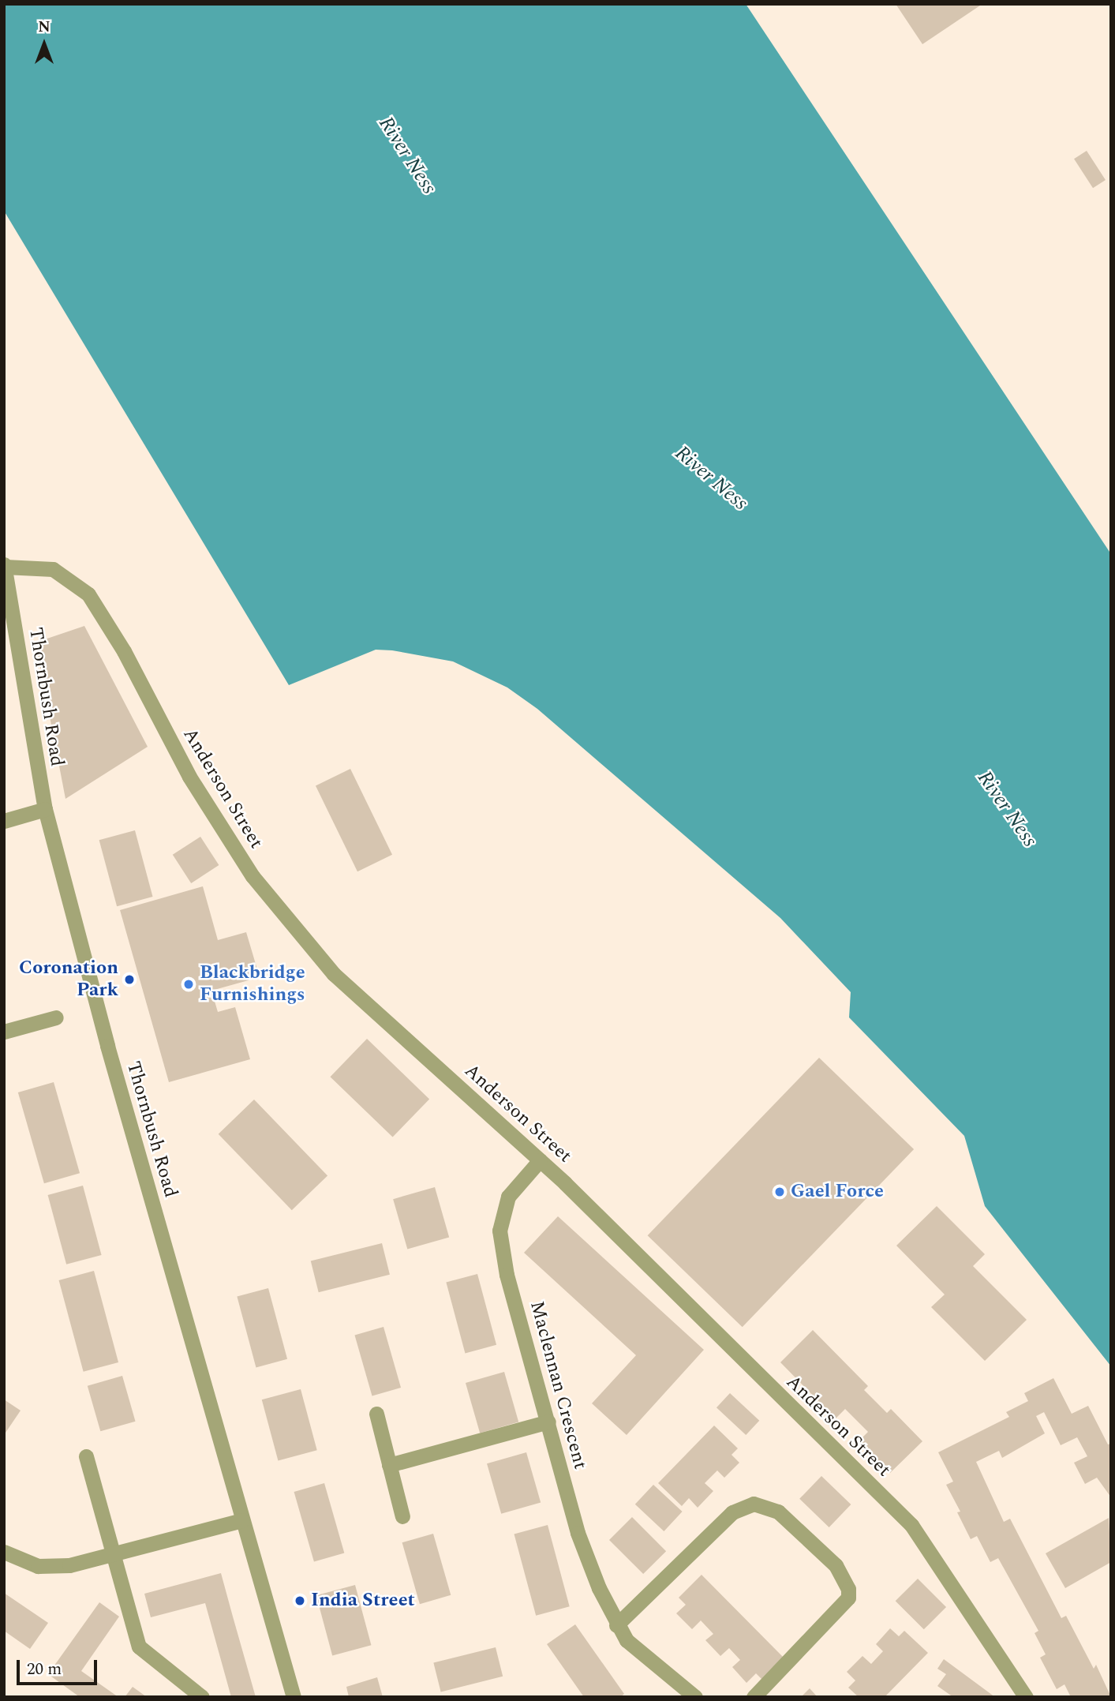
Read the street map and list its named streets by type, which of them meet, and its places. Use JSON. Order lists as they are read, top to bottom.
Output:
{
  "streets": {
    "street": ["Thornbush Road", "Anderson Street", "Maclennan Crescent"]
  },
  "crossings": [
    ["Thornbush Road", "Anderson Street"],
    ["Anderson Street", "Maclennan Crescent"]
  ],
  "water": ["River Ness"],
  "places": [
    "Coronation Park",
    "Blackbridge Furnishings",
    "Gael Force",
    "India Street"
  ],
  "scale_bar": "20 m",
  "north": "top"
}
